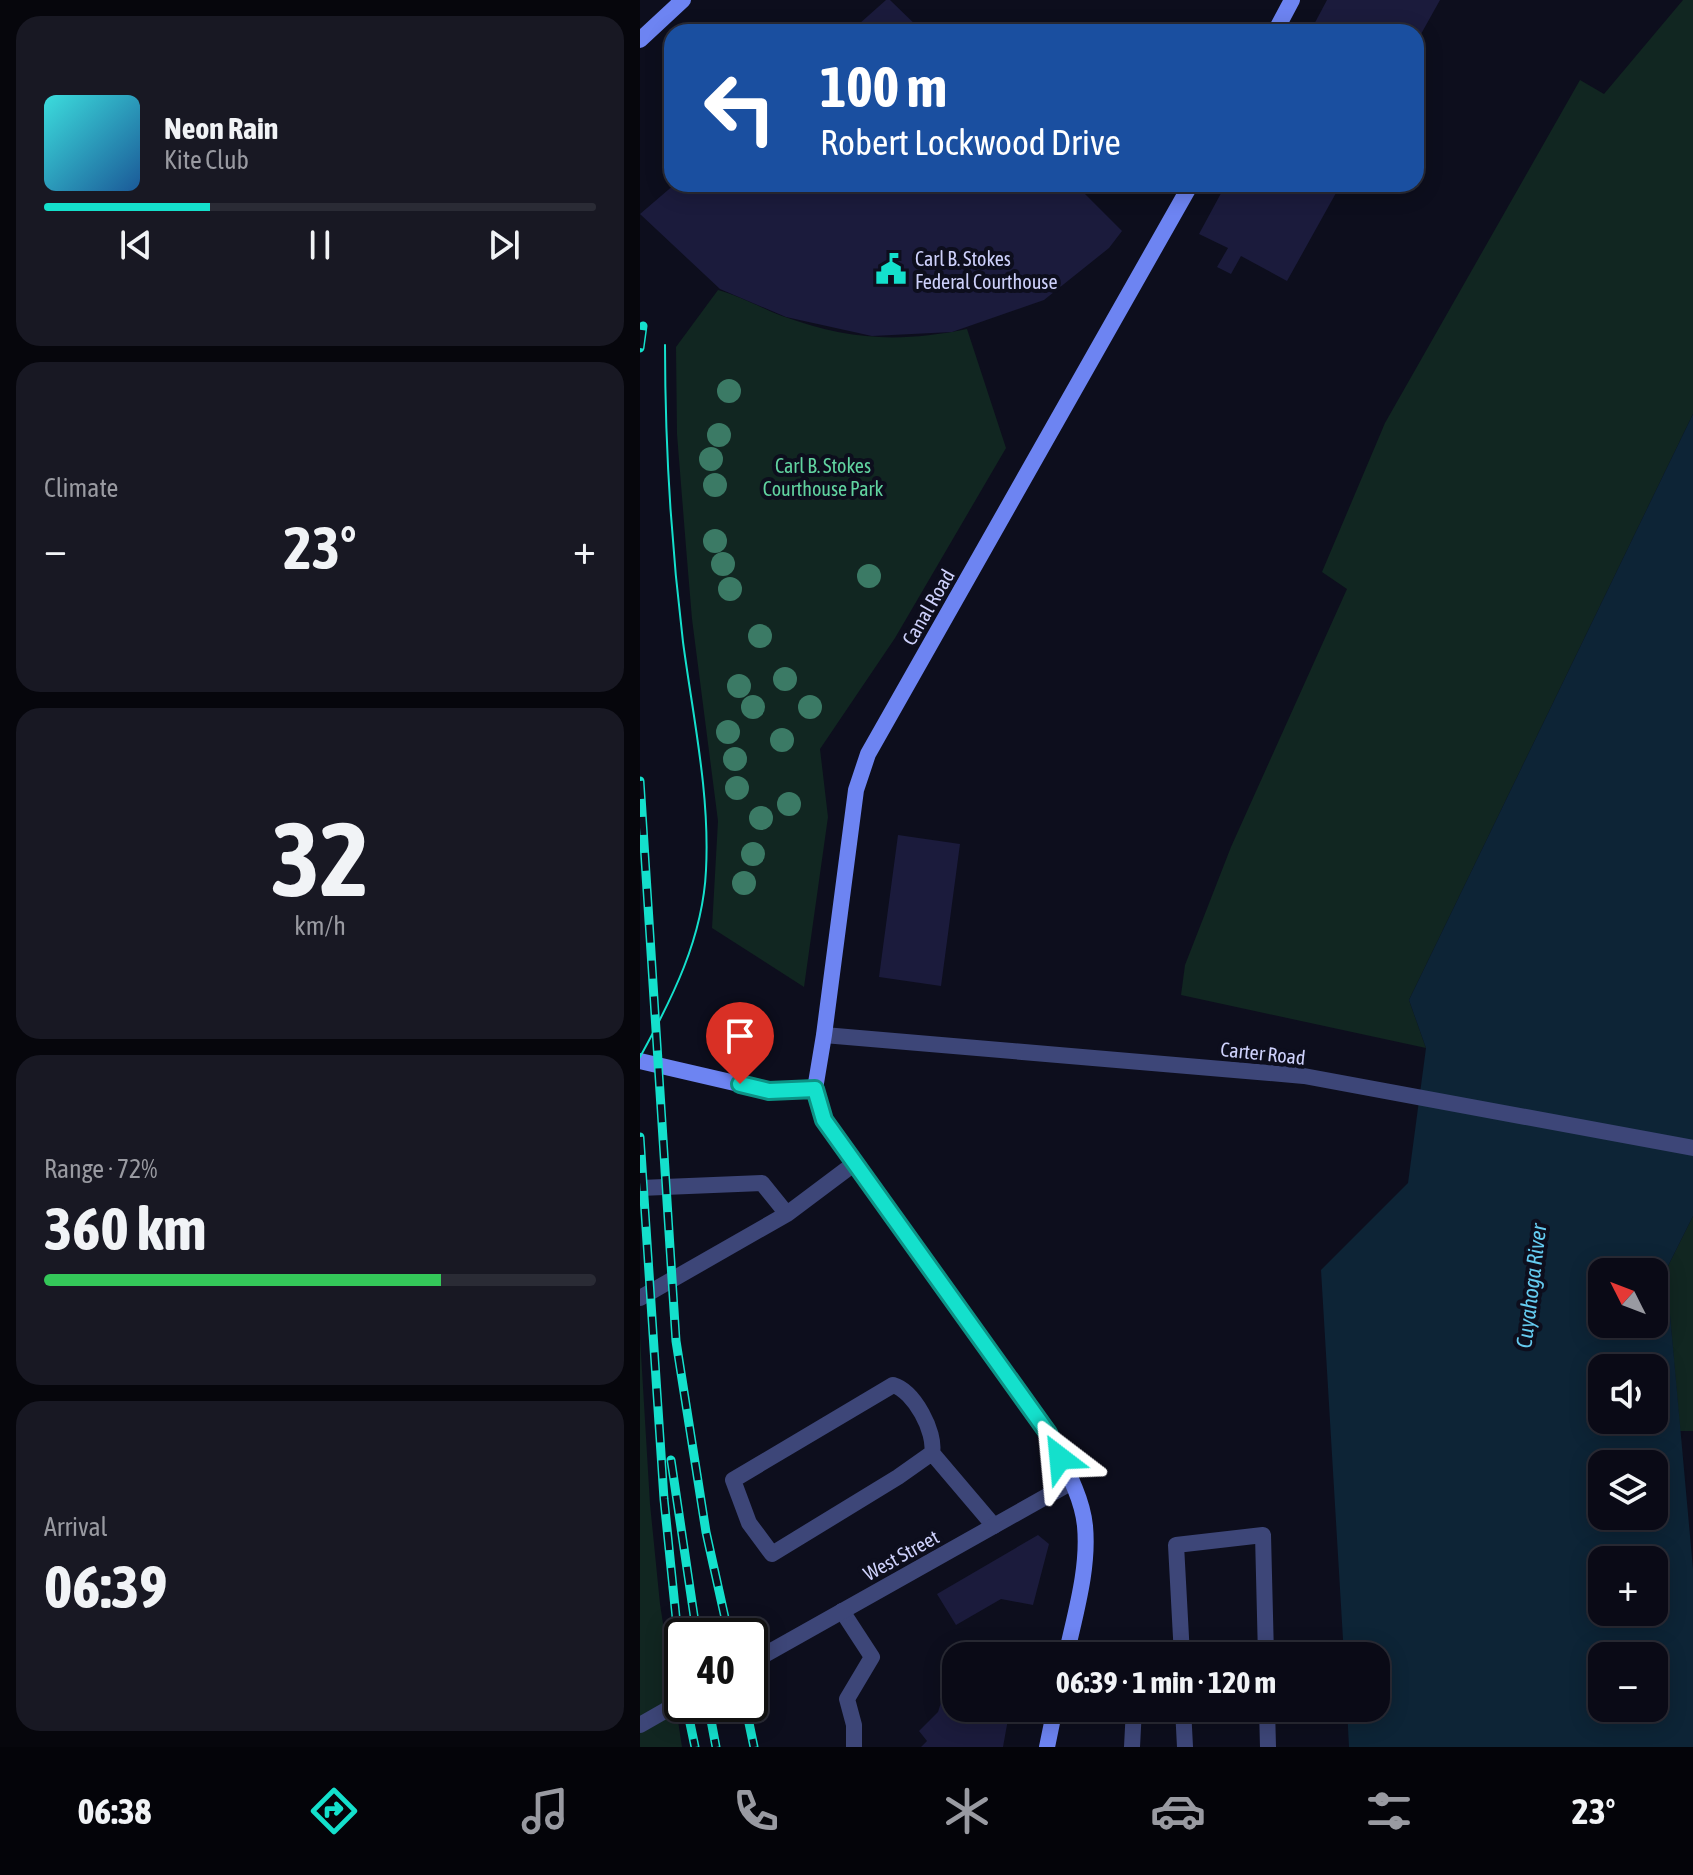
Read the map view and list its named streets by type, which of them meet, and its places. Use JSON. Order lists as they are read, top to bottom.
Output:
{
  "streets": {
    "street": ["Canal Road", "Carter Road", "West Street"]
  },
  "crossings": [
    ["Canal Road", "Carter Road"]
  ],
  "water": ["Cuyahoga River"],
  "parks": ["Carl B. Stokes Courthouse Park"],
  "places": {
    "public building": ["Carl B. Stokes Federal Courthouse"]
  },
  "north": "top left",
  "page": {
    "turn": ["100 m", "Robert Lockwood Drive"],
    "song": ["Neon Rain", "Kite Club"],
    "tile": [
      "Climate",
      ["32", "km/h"],
      ["Range · 72%", "360 km"],
      ["Arrival", "06:39"]
    ],
    "heat": ["−", "23°", "+"],
    "map_buttons": ["+", "−"],
    "limit": "40",
    "trip": "06:39 · 1 min · 120 m",
    "tabs": ["06:38", "23°"]
  }
}
